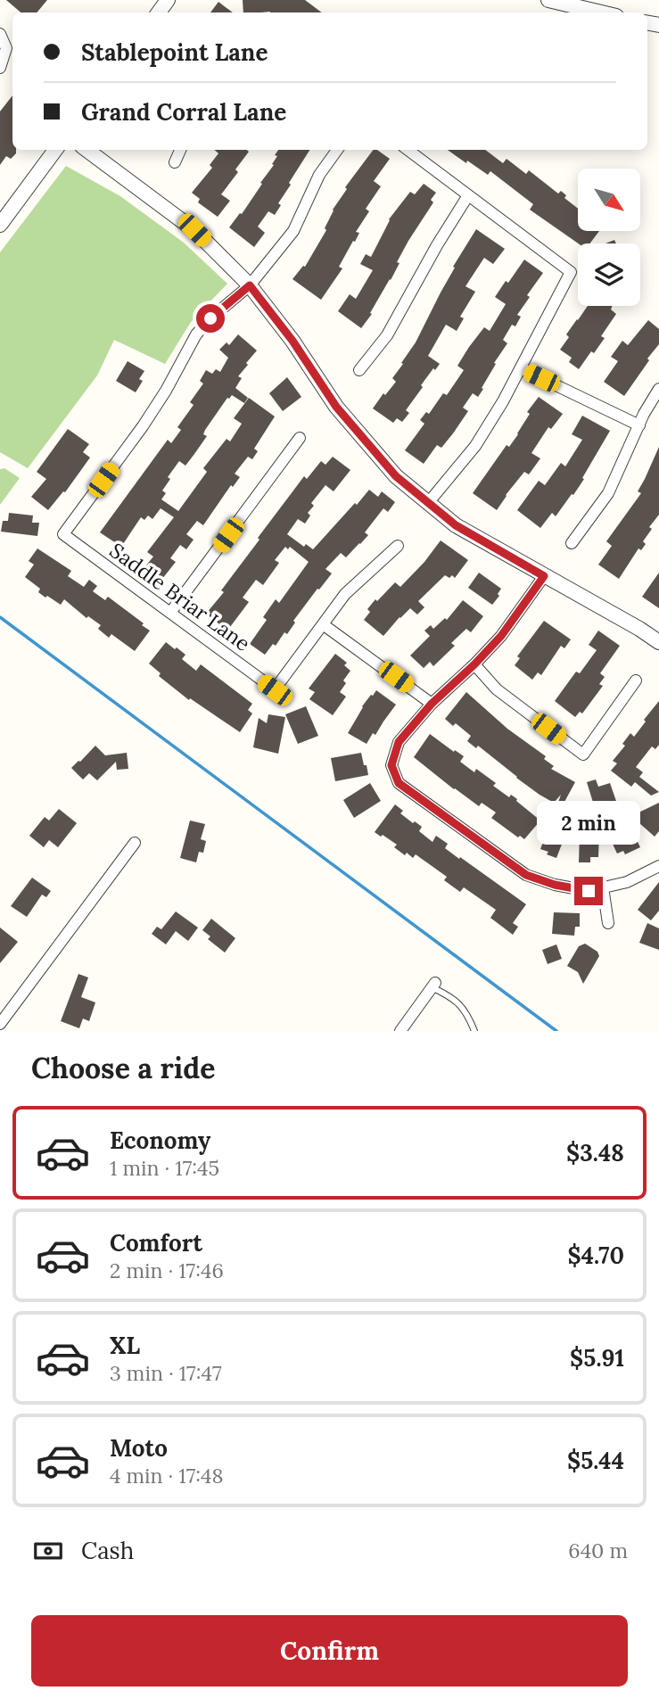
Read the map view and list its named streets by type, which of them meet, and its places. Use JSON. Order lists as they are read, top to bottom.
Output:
{
  "streets": {
    "street": ["Saddle Briar Lane"]
  },
  "north": "bottom right",
  "page": {
    "banner": ["Stablepoint Lane", "Grand Corral Lane"],
    "bubble": "2 min",
    "heading": "Choose a ride",
    "list": [
      {
        "name": "Economy",
        "note": "1 min · 17:45",
        "value": "$3.48"
      },
      {
        "name": "Comfort",
        "note": "2 min · 17:46",
        "value": "$4.70"
      },
      {
        "name": "XL",
        "note": "3 min · 17:47",
        "value": "$5.91"
      },
      {
        "name": "Moto",
        "note": "4 min · 17:48",
        "value": "$5.44"
      }
    ],
    "pay": ["Cash", "640 m"],
    "buttons": "Confirm"
  }
}
